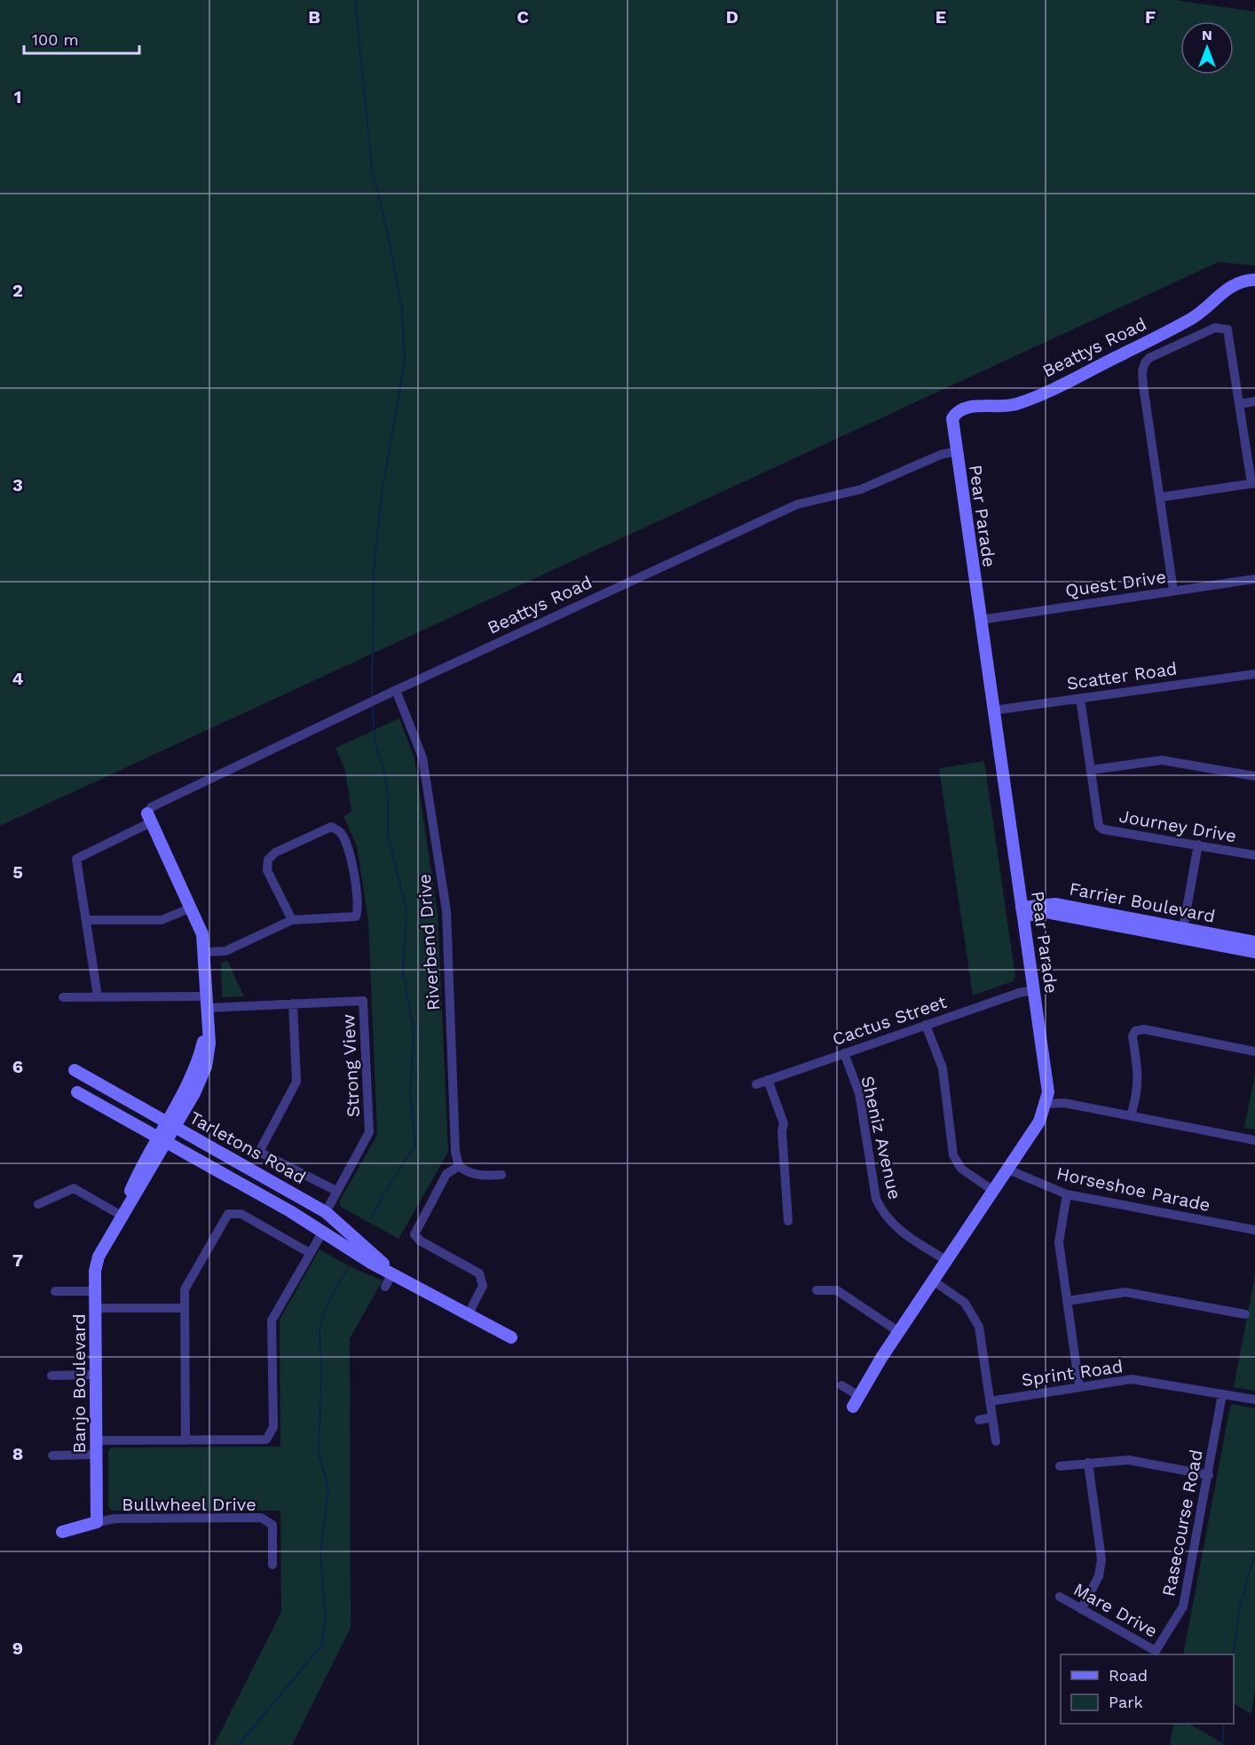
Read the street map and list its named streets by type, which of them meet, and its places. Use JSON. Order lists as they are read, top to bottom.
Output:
{
  "streets": {
    "street": [
      "Beattys Road",
      "Pear Parade",
      "Quest Drive",
      "Scatter Road",
      "Journey Drive",
      "Farrier Boulevard",
      "Riverbend Drive",
      "Cactus Street",
      "Strong View",
      "Sheniz Avenue",
      "Tarletons Road",
      "Horseshoe Parade",
      "Sprint Road",
      "Banjo Boulevard",
      "Bullwheel Drive",
      "Rasecourse Road",
      "Mare Drive"
    ]
  },
  "crossings": [
    ["Beattys Road", "Pear Parade"],
    ["Beattys Road", "Riverbend Drive"],
    ["Beattys Road", "Banjo Boulevard"],
    ["Pear Parade", "Quest Drive"],
    ["Pear Parade", "Scatter Road"],
    ["Pear Parade", "Farrier Boulevard"],
    ["Pear Parade", "Cactus Street"],
    ["Pear Parade", "Sheniz Avenue"],
    ["Pear Parade", "Horseshoe Parade"],
    ["Scatter Road", "Journey Drive"],
    ["Cactus Street", "Sheniz Avenue"],
    ["Strong View", "Tarletons Road"],
    ["Strong View", "Banjo Boulevard"],
    ["Tarletons Road", "Banjo Boulevard"],
    ["Sprint Road", "Rasecourse Road"],
    ["Banjo Boulevard", "Bullwheel Drive"],
    ["Rasecourse Road", "Mare Drive"]
  ],
  "legend": ["Road", "Park"],
  "scale_bar": "100 m",
  "north": "top",
  "grid": {
    "columns": [
      "B",
      "C",
      "D",
      "E",
      "F"
    ],
    "rows": [
      "1",
      "2",
      "3",
      "4",
      "5",
      "6",
      "7",
      "8",
      "9"
    ]
  }
}
